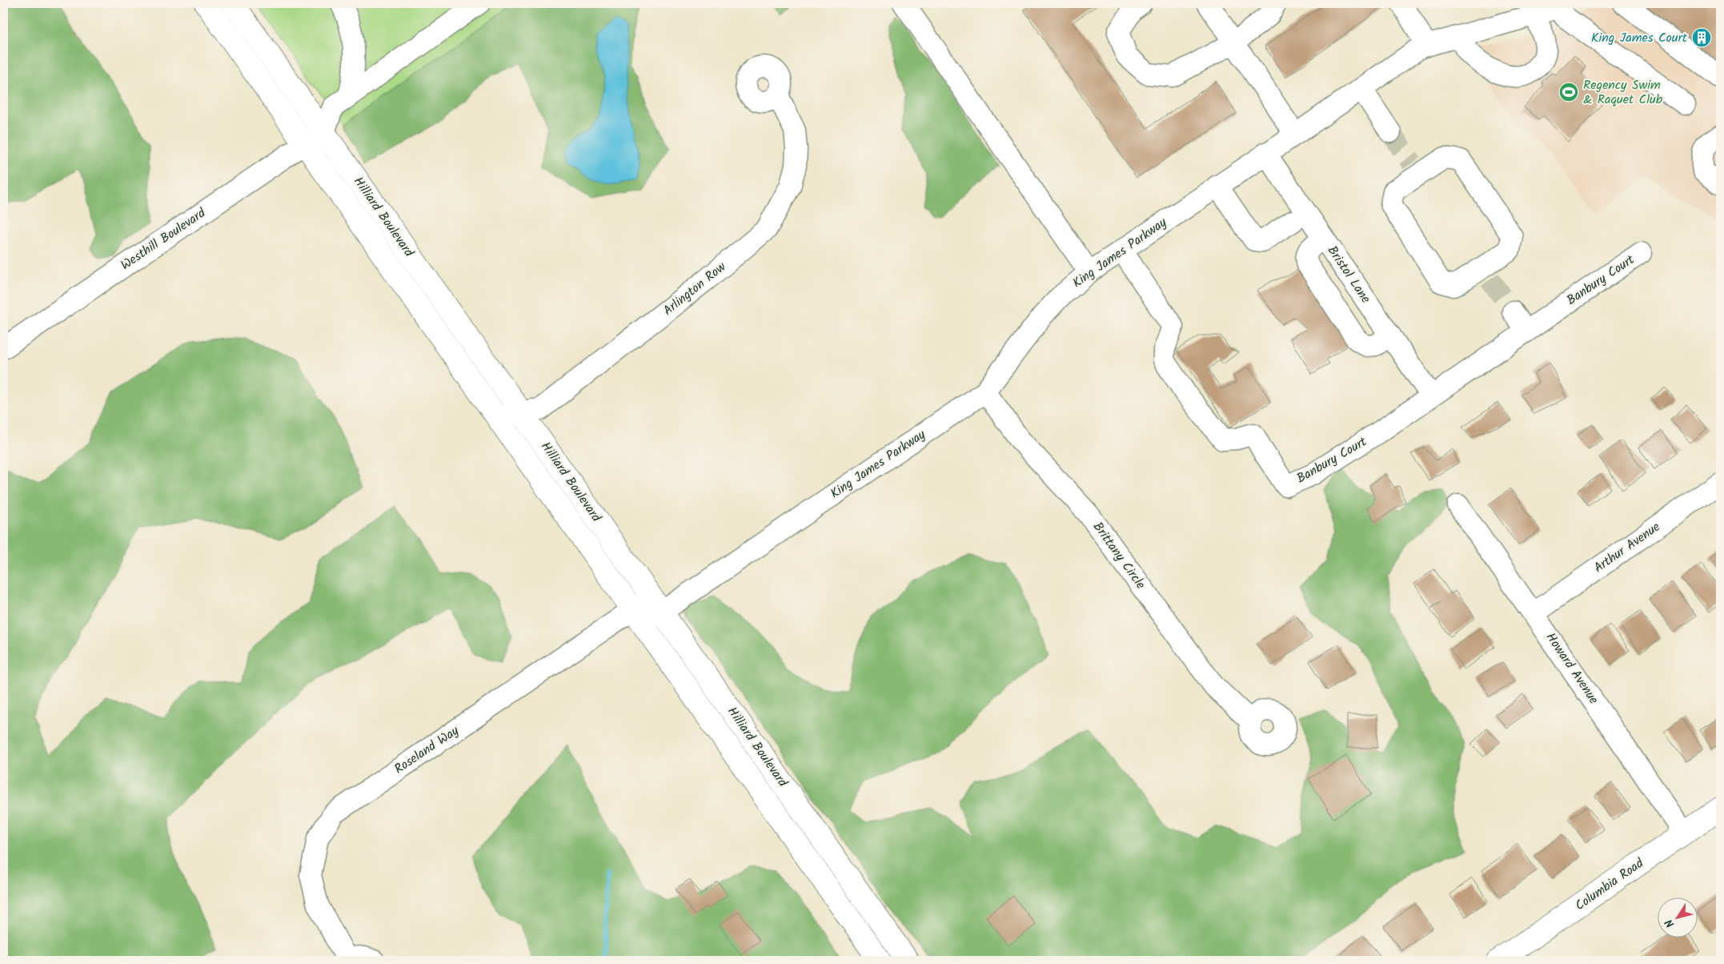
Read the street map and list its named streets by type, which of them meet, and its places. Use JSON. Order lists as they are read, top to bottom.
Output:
{
  "streets": {
    "main road": ["Hilliard Boulevard", "Columbia Road"],
    "street": [
      "Westhill Boulevard",
      "King James Parkway",
      "Bristol Lane",
      "Banbury Court",
      "Arlington Row",
      "Arthur Avenue",
      "Brittany Circle",
      "Howard Avenue",
      "Roseland Way"
    ]
  },
  "crossings": [
    ["Hilliard Boulevard", "Westhill Boulevard"],
    ["Hilliard Boulevard", "King James Parkway"],
    ["Hilliard Boulevard", "Arlington Row"],
    ["Hilliard Boulevard", "Roseland Way"],
    ["King James Parkway", "Bristol Lane"],
    ["King James Parkway", "Banbury Court"],
    ["King James Parkway", "Brittany Circle"],
    ["King James Parkway", "Roseland Way"],
    ["Bristol Lane", "Banbury Court"],
    ["Arthur Avenue", "Howard Avenue"],
    ["Howard Avenue", "Columbia Road"]
  ],
  "places": {
    "building": ["King James Court"],
    "sports": ["Regency Swim & Raquet Club"]
  },
  "north": "bottom left"
}
